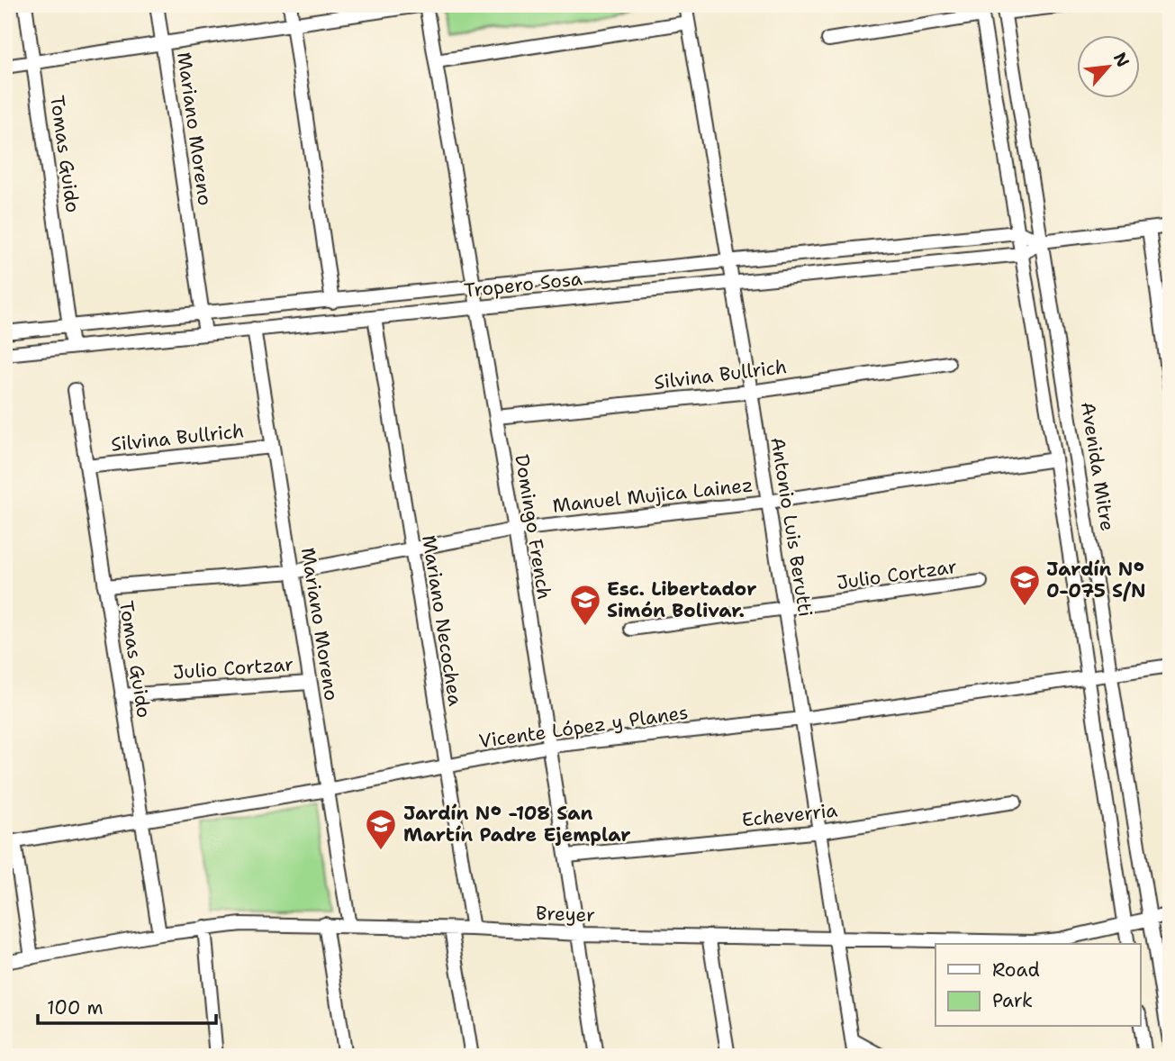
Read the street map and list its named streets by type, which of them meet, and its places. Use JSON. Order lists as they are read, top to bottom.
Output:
{
  "streets": {
    "street": [
      "Mariano Moreno",
      "Tomas Guido",
      "Tropero Sosa",
      "Silvina Bullrich",
      "Avenida Mitre",
      "Manuel Mujica Lainez",
      "Domingo French",
      "Antonio Luis Berutti",
      "Julio Cortzar",
      "Mariano Necochea",
      "Vicente López y Planes",
      "Echeverria",
      "Breyer"
    ]
  },
  "crossings": [
    ["Mariano Moreno", "Tropero Sosa"],
    ["Mariano Moreno", "Silvina Bullrich"],
    ["Mariano Moreno", "Manuel Mujica Lainez"],
    ["Mariano Moreno", "Julio Cortzar"],
    ["Mariano Moreno", "Vicente López y Planes"],
    ["Mariano Moreno", "Breyer"],
    ["Tomas Guido", "Tropero Sosa"],
    ["Tomas Guido", "Silvina Bullrich"],
    ["Tomas Guido", "Manuel Mujica Lainez"],
    ["Tomas Guido", "Julio Cortzar"],
    ["Tomas Guido", "Vicente López y Planes"],
    ["Tomas Guido", "Breyer"],
    ["Tropero Sosa", "Avenida Mitre"],
    ["Tropero Sosa", "Domingo French"],
    ["Tropero Sosa", "Antonio Luis Berutti"],
    ["Tropero Sosa", "Mariano Necochea"],
    ["Silvina Bullrich", "Domingo French"],
    ["Silvina Bullrich", "Antonio Luis Berutti"],
    ["Avenida Mitre", "Vicente López y Planes"],
    ["Avenida Mitre", "Breyer"],
    ["Manuel Mujica Lainez", "Domingo French"],
    ["Manuel Mujica Lainez", "Antonio Luis Berutti"],
    ["Manuel Mujica Lainez", "Mariano Necochea"],
    ["Domingo French", "Vicente López y Planes"],
    ["Domingo French", "Echeverria"],
    ["Domingo French", "Breyer"],
    ["Antonio Luis Berutti", "Julio Cortzar"],
    ["Antonio Luis Berutti", "Vicente López y Planes"],
    ["Antonio Luis Berutti", "Echeverria"],
    ["Antonio Luis Berutti", "Breyer"],
    ["Mariano Necochea", "Vicente López y Planes"],
    ["Mariano Necochea", "Breyer"]
  ],
  "places": {
    "school or university": ["Jardín N° 0-075 S/N", "Esc. Libertador Simón Bolivar.", "Jardín N° -108 San Martín Padre Ejemplar"]
  },
  "legend": ["Road", "Park"],
  "scale_bar": "100 m",
  "north": "top right"
}
